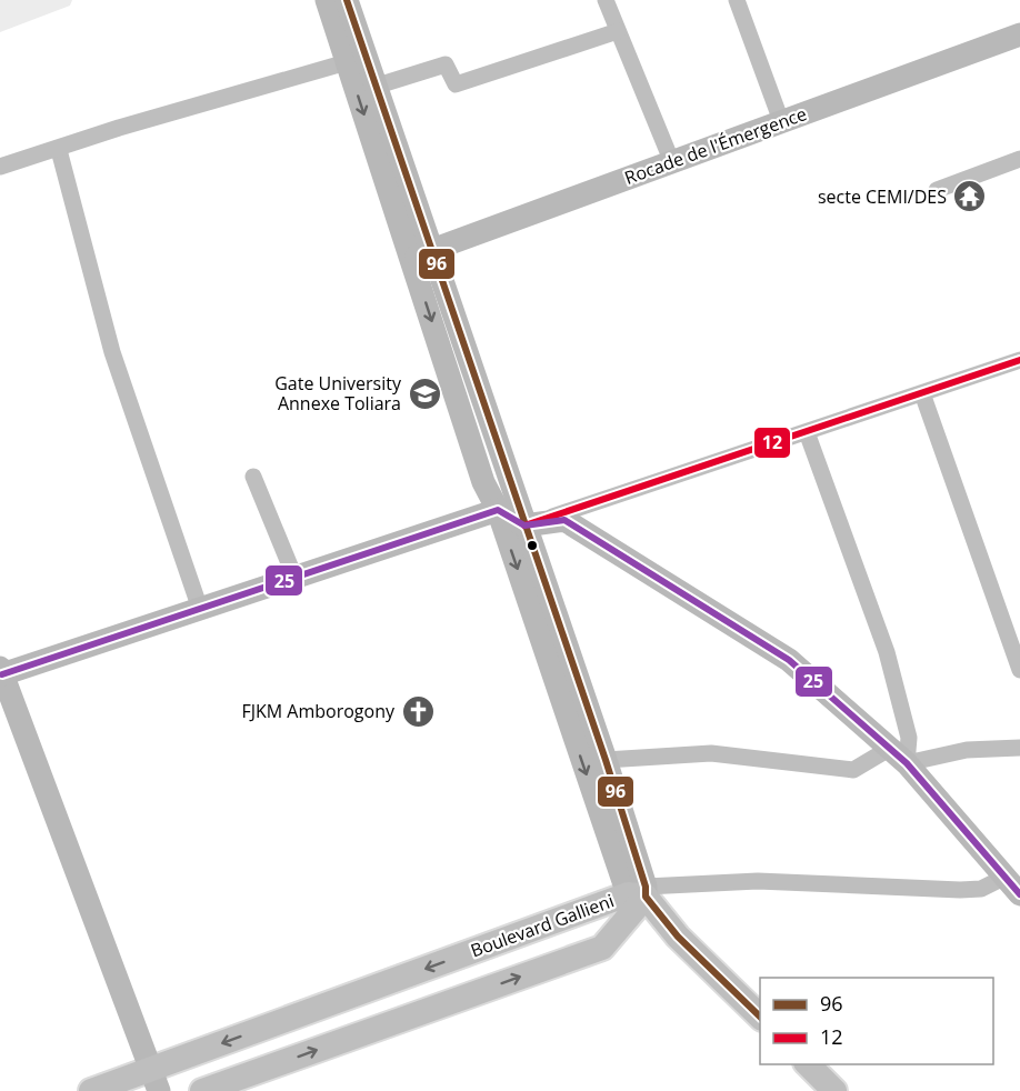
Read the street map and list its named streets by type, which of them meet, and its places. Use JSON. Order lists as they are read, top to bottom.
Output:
{
  "streets": {
    "main road": ["Boulevard Gallieni"],
    "street": ["Rocade de l'Émergence"]
  },
  "places": {
    "temple": ["secte CEMI/DES"],
    "school or university": ["Gate University Annexe Toliara"],
    "church": ["FJKM Amborogony"]
  },
  "lines": ["transit line 96", "transit line 12", "transit line 25"],
  "legend": ["96", "12"]
}
